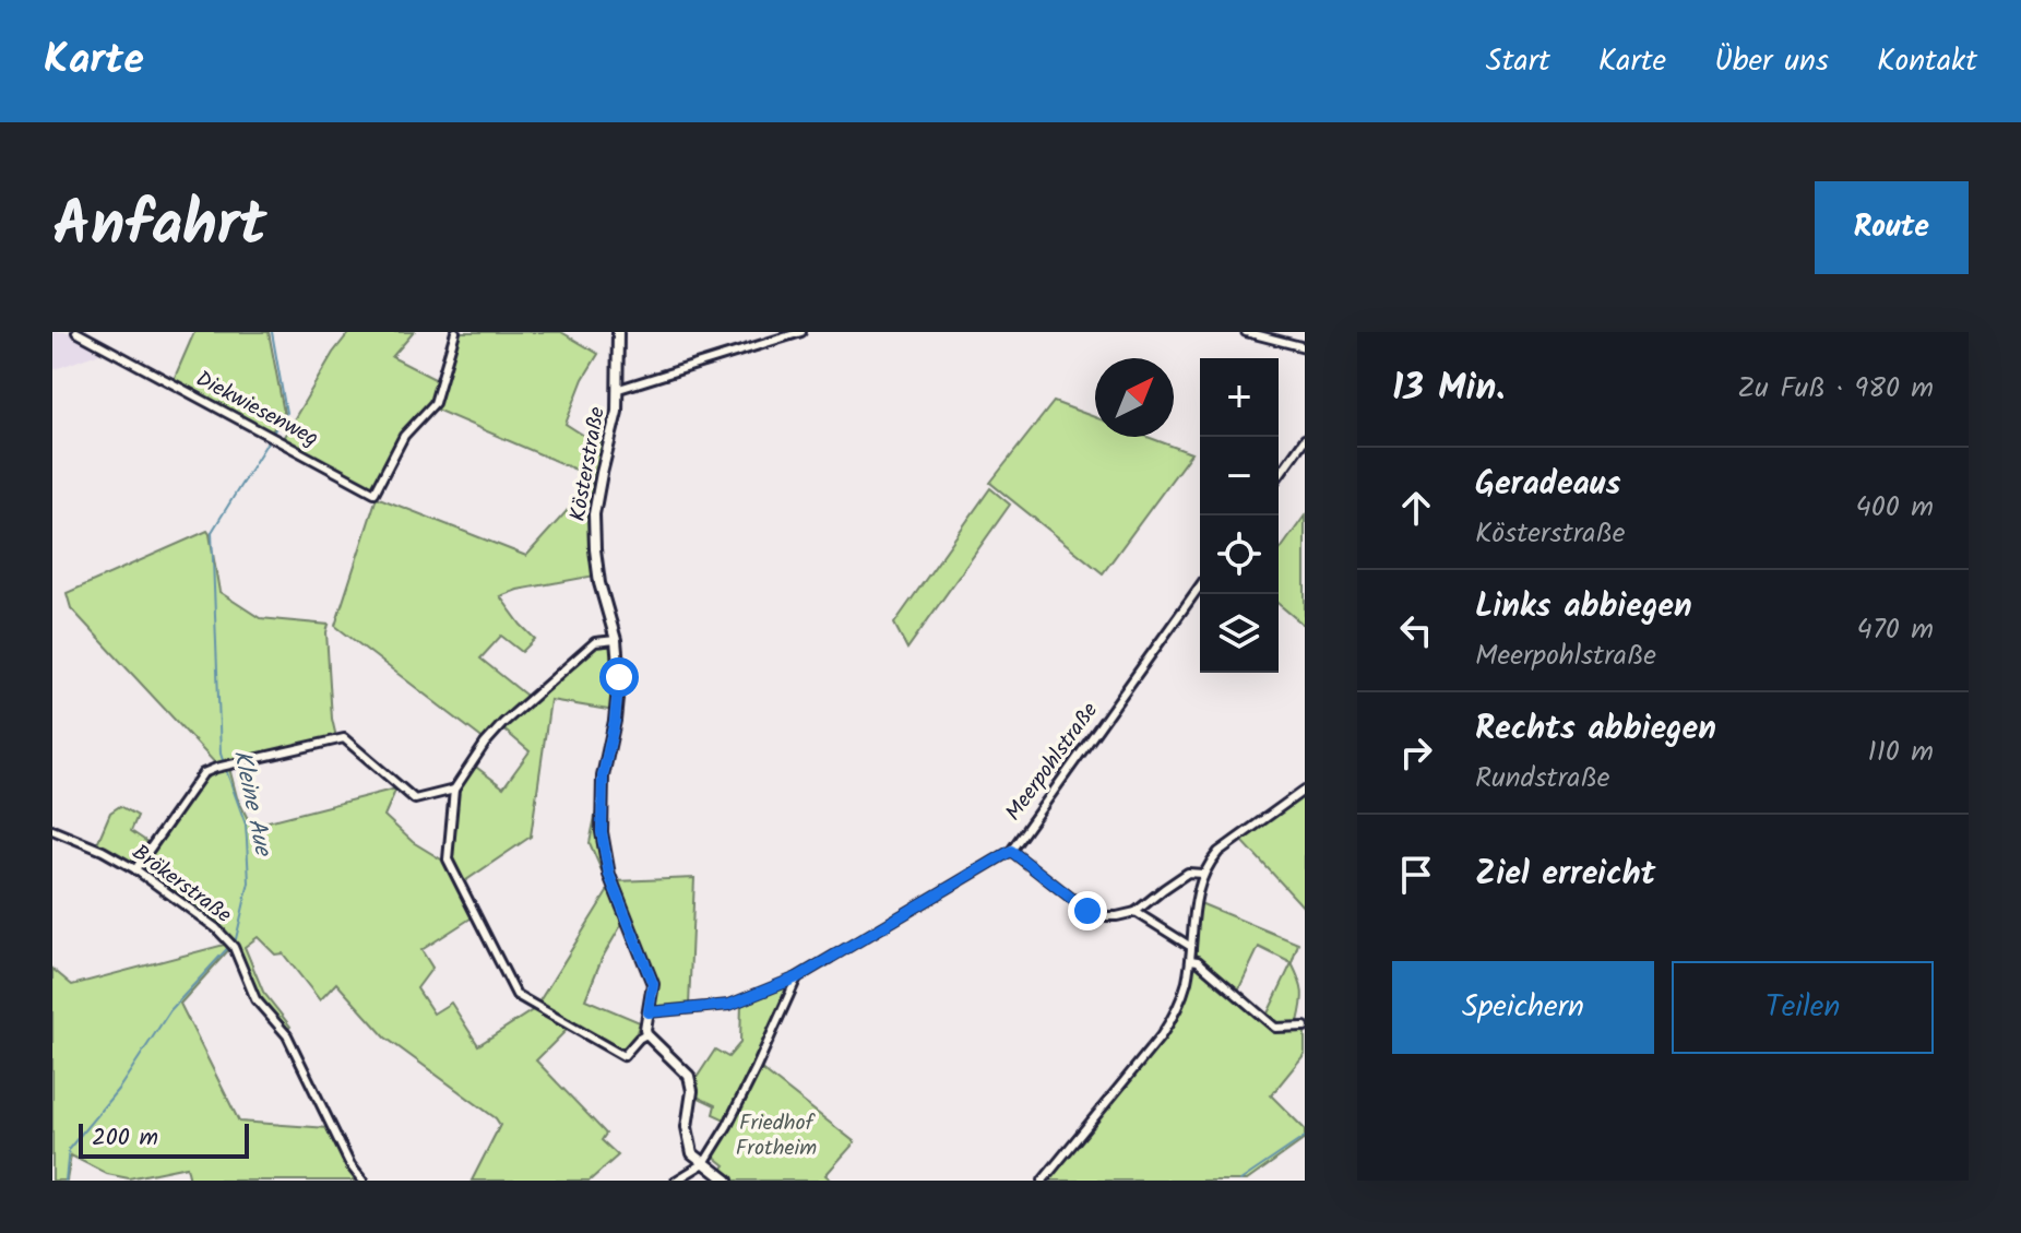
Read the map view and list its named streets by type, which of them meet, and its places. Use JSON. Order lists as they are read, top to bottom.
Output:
{
  "streets": {
    "main road": ["Kösterstraße"],
    "street": ["Diekwiesenweg", "Meerpohlstraße", "Brökerstraße"]
  },
  "crossings": [
    ["Kösterstraße", "Meerpohlstraße"]
  ],
  "water": ["Kleine Aue"],
  "parks": ["Friedhof Frotheim"],
  "scale_bar": "200 m",
  "north": "top right",
  "page": {
    "header": "Karte",
    "nav": [
      "Start",
      "Karte",
      "Über uns",
      "Kontakt"
    ],
    "title": "Anfahrt",
    "buttons": [
      "Route",
      ["Speichern", "Teilen"]
    ],
    "heading": ["13 Min.", "Zu Fuß · 980 m"],
    "map_buttons": ["+", "−"],
    "list": [
      ["Geradeaus", "Kösterstraße", "400 m"],
      ["Links abbiegen", "Meerpohlstraße", "470 m"],
      ["Rechts abbiegen", "Rundstraße", "110 m"],
      "Ziel erreicht"
    ],
    "scale": "200 m"
  }
}
